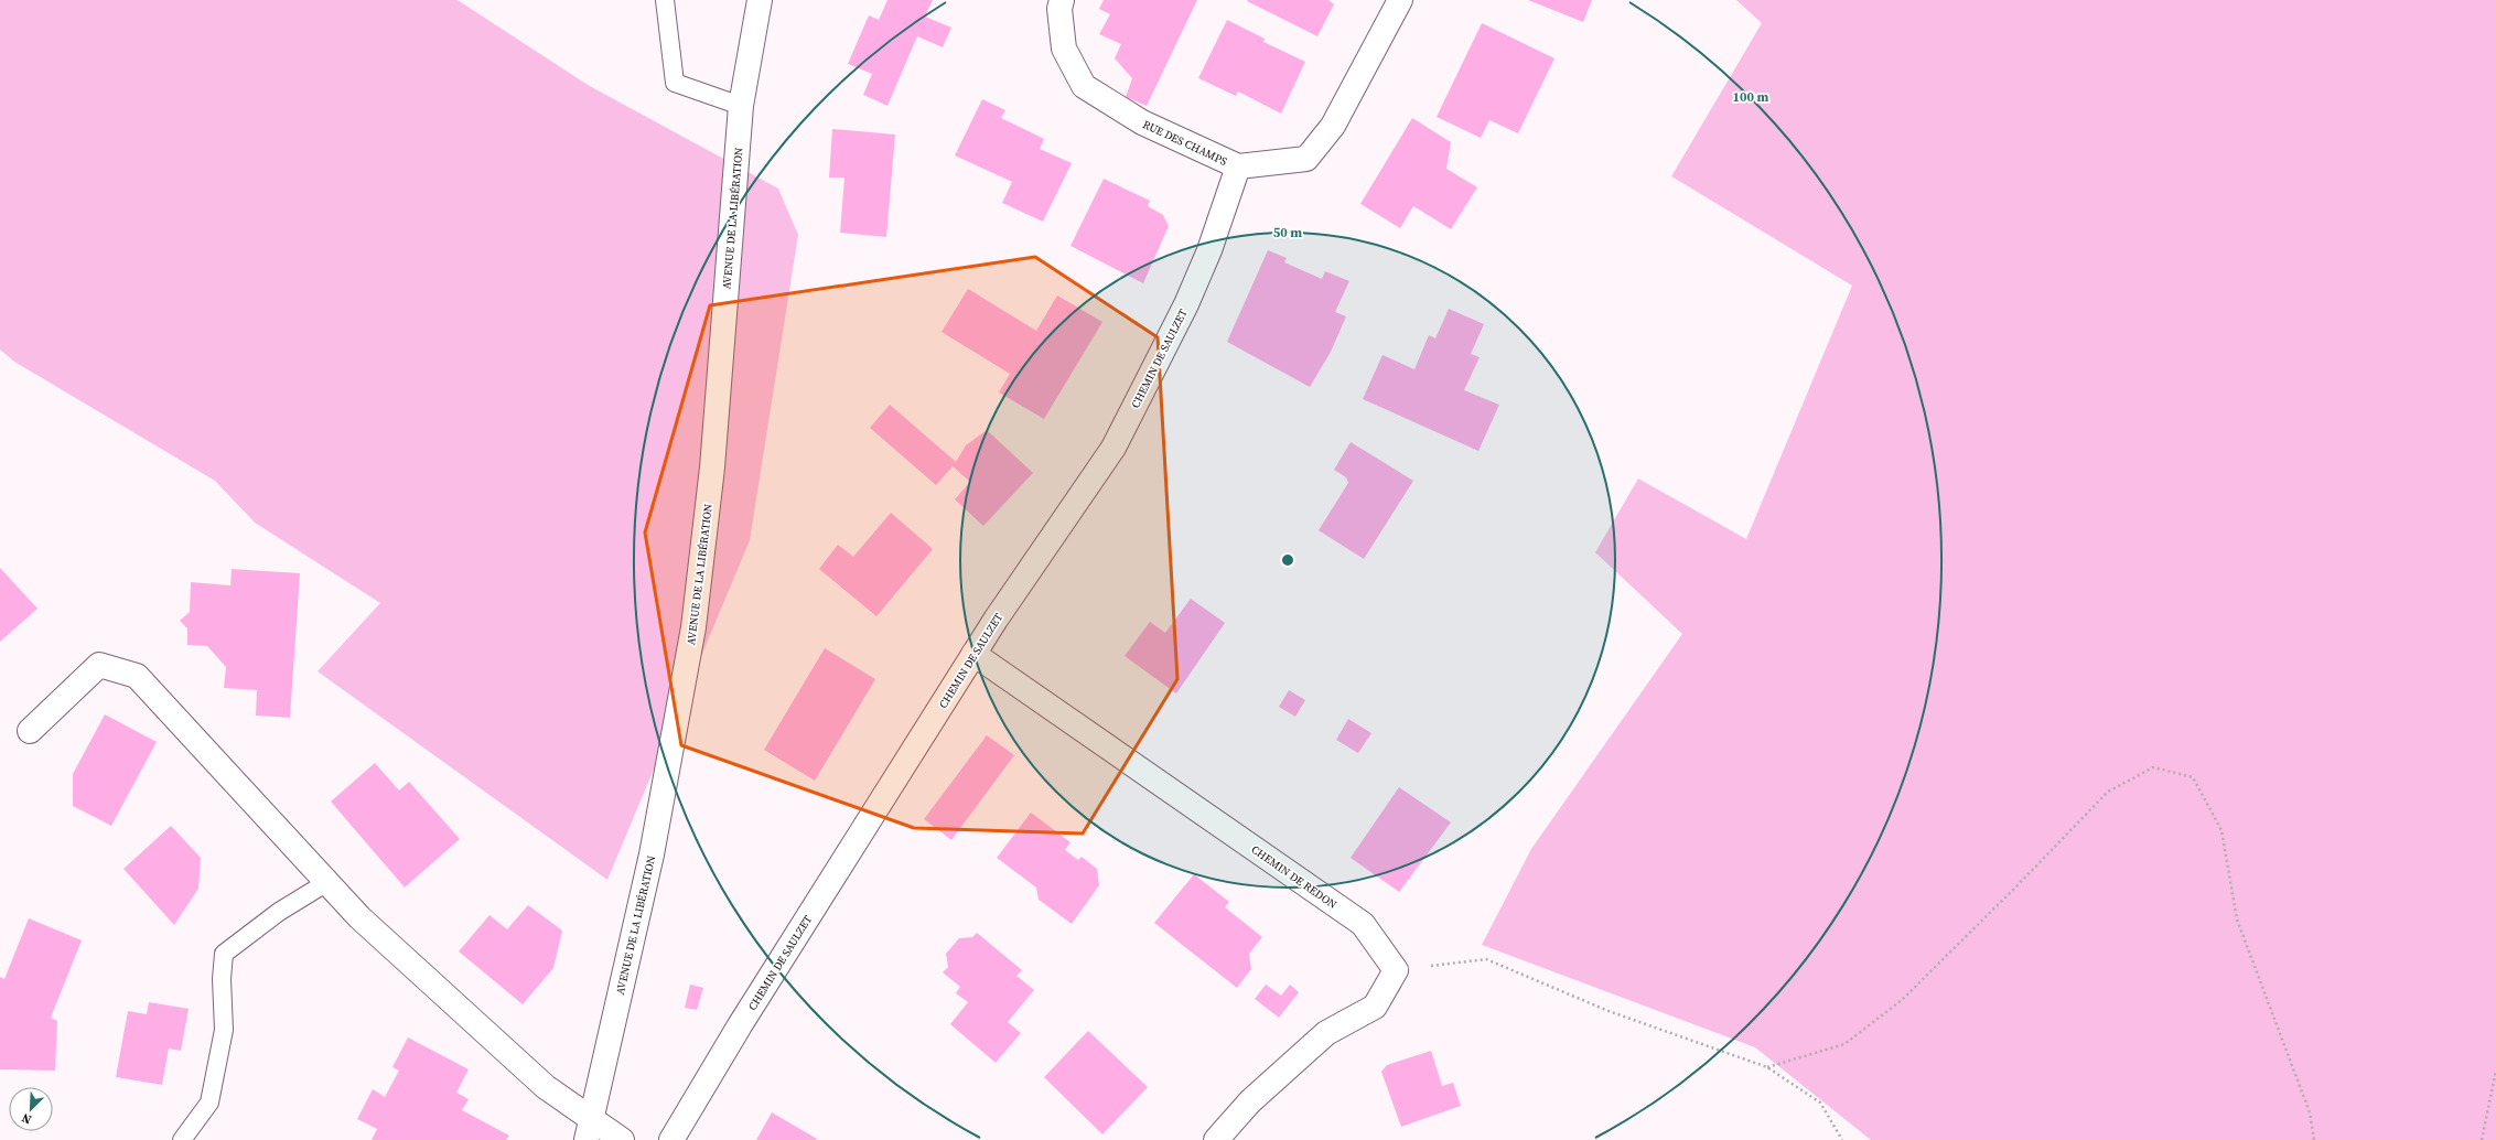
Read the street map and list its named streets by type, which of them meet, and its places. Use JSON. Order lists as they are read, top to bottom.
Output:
{
  "streets": {
    "street": [
      "RUE DES CHAMPS",
      "AVENUE DE LA LIBÉRATION",
      "CHEMIN DE SAULZET",
      "CHEMIN DE REDON"
    ]
  },
  "crossings": [
    ["RUE DES CHAMPS", "CHEMIN DE SAULZET"],
    ["CHEMIN DE SAULZET", "CHEMIN DE REDON"]
  ],
  "north": "bottom left",
  "rings": ["100 m", "50 m"]
}
